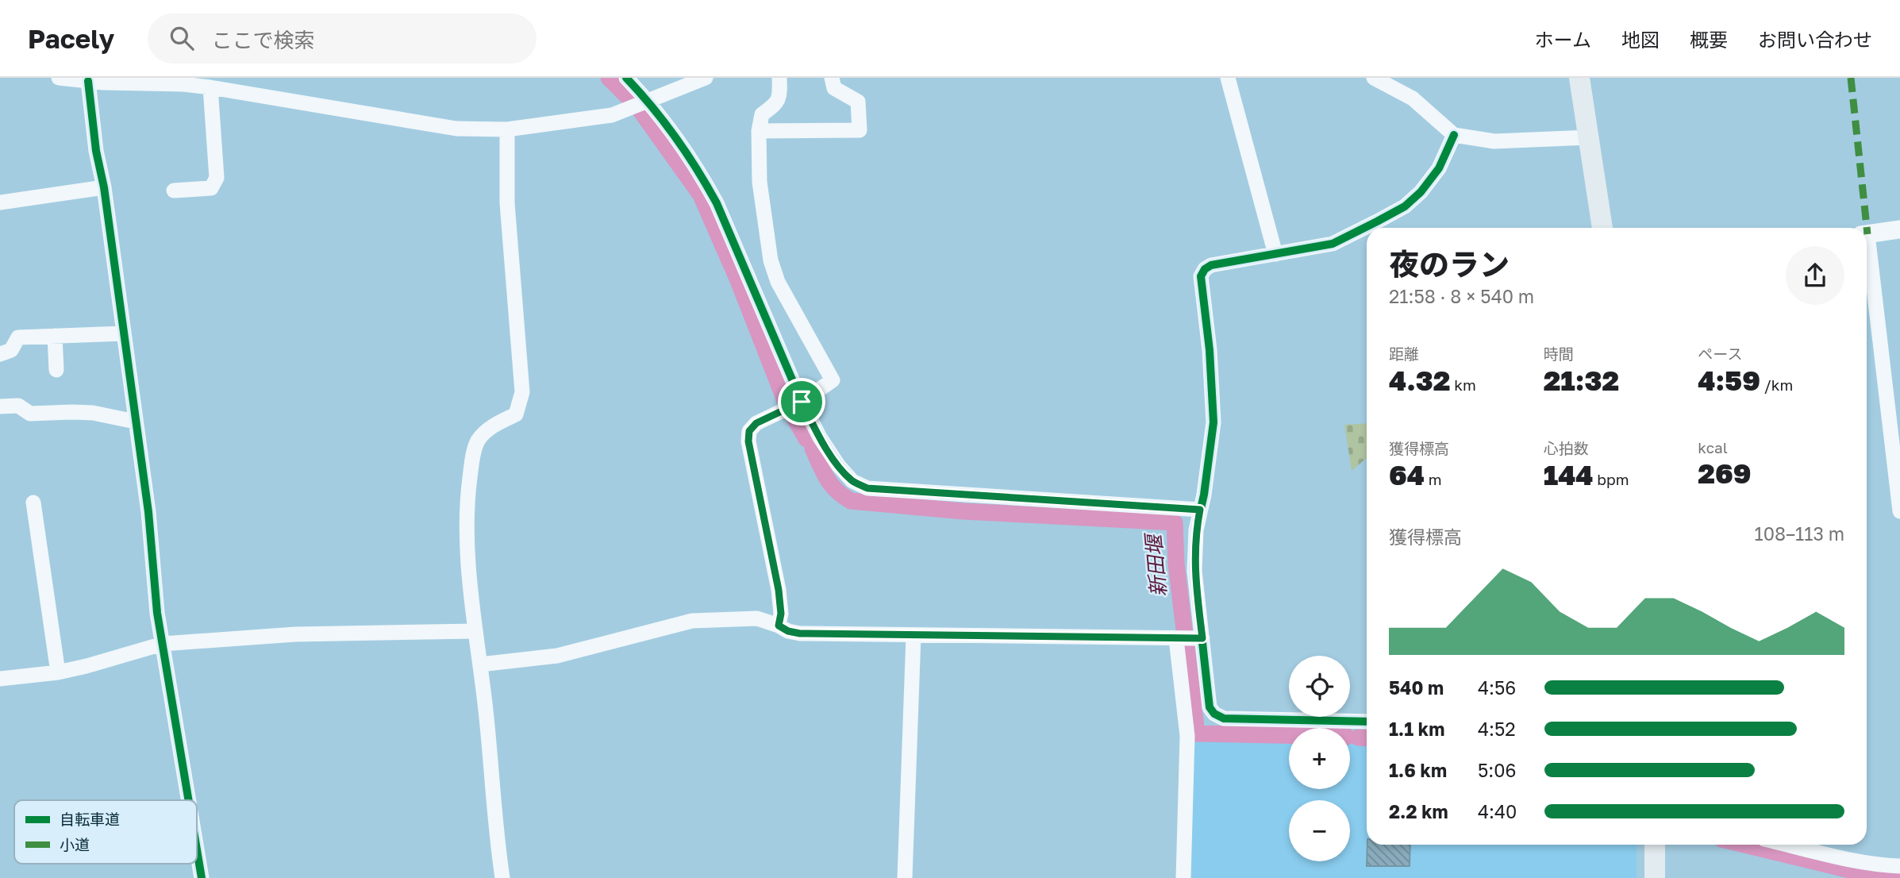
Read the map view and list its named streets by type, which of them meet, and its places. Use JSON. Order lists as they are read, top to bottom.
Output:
{
  "water": ["新田堰"],
  "legend": ["自転車道", "小道"],
  "page": {
    "header": "Pacely",
    "search": "ここで検索",
    "nav": [
      "ホーム",
      "地図",
      "概要",
      "お問い合わせ"
    ],
    "heading": ["夜のラン", "21:58 · 8 × 540 m"],
    "stats": [
      ["距離", "4.32 km"],
      ["時間", "21:32"],
      ["ペース", "4:59 /km"],
      ["獲得標高", "64 m"],
      ["心拍数", "144 bpm"],
      ["kcal", "269"]
    ],
    "chart": ["獲得標高", "108–113 m"],
    "map_buttons": ["+", "−"],
    "list": [
      {
        "name": "540 m",
        "note": "4:56"
      },
      {
        "name": "1.1 km",
        "note": "4:52"
      },
      {
        "name": "1.6 km",
        "note": "5:06"
      },
      {
        "name": "2.2 km",
        "note": "4:40"
      }
    ]
  }
}
